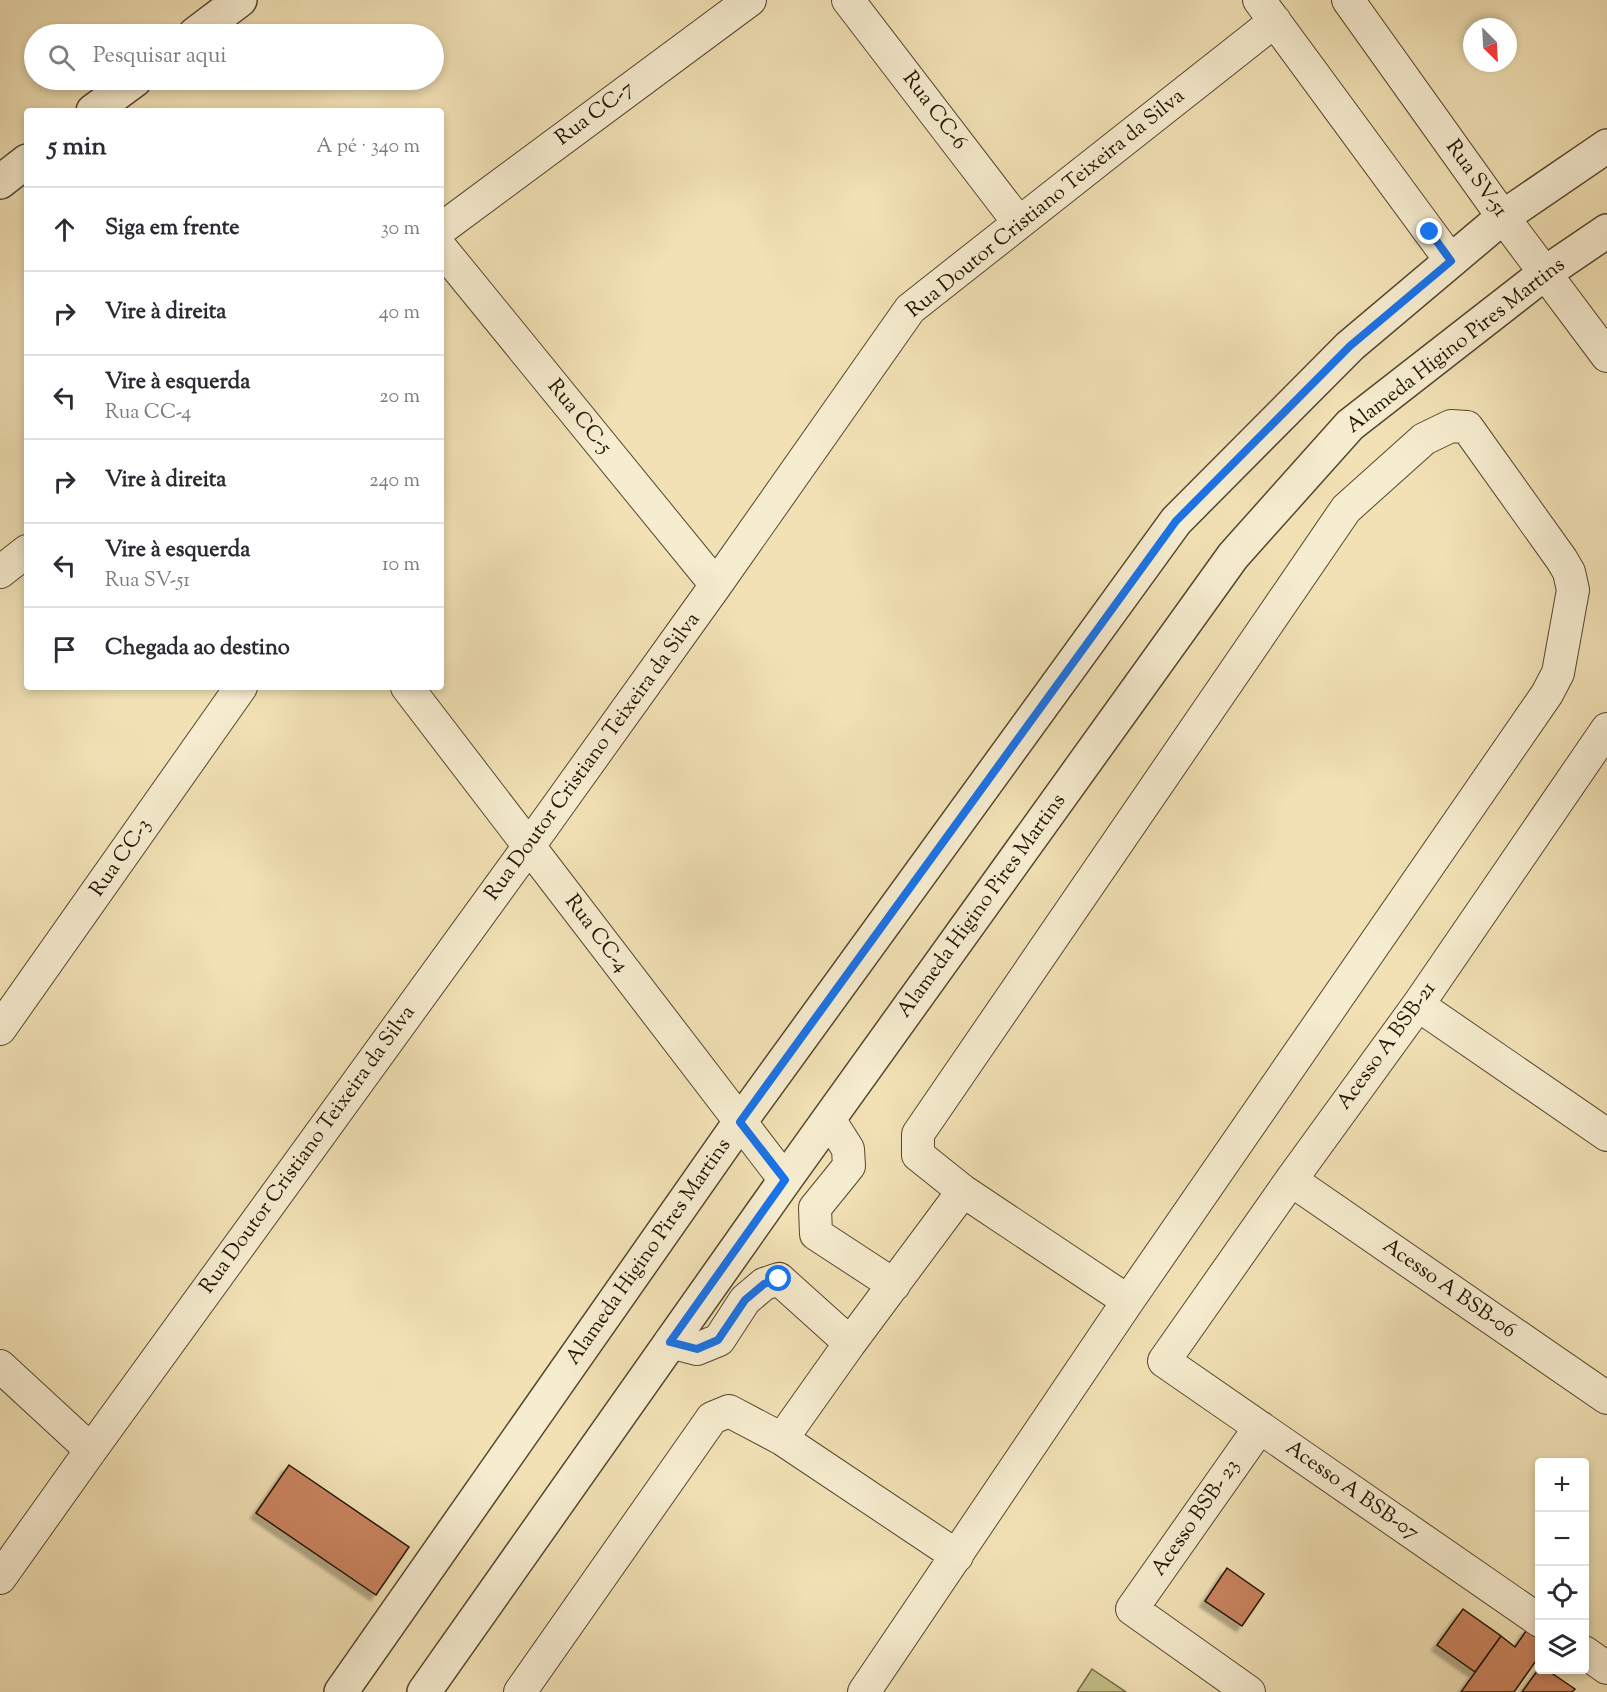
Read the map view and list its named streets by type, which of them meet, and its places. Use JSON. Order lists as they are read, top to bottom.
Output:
{
  "streets": {
    "street": [
      "Rua CC-6",
      "Rua CC-7",
      "Rua SV-51",
      "Rua Doutor Cristiano Teixeira da Silva",
      "Alameda Higino Pires Martins",
      "Rua CC-5",
      "Rua CC-3",
      "Rua CC-4",
      "Acesso A BSB-21",
      "Acesso A BSB-06",
      "Acesso A BSB-07",
      "Acesso BSB- 23"
    ]
  },
  "crossings": [
    ["Rua CC-6", "Rua Doutor Cristiano Teixeira da Silva"],
    ["Rua SV-51", "Alameda Higino Pires Martins"],
    ["Rua Doutor Cristiano Teixeira da Silva", "Rua CC-5"],
    ["Rua Doutor Cristiano Teixeira da Silva", "Rua CC-4"],
    ["Alameda Higino Pires Martins", "Rua CC-4"],
    ["Acesso A BSB-21", "Acesso A BSB-06"],
    ["Acesso A BSB-21", "Acesso A BSB-07"],
    ["Acesso A BSB-07", "Acesso BSB- 23"]
  ],
  "north": "bottom right",
  "page": {
    "search": "Pesquisar aqui",
    "heading": ["5 min", "A pé · 340 m"],
    "list": [
      ["Siga em frente", "30 m"],
      ["Vire à direita", "40 m"],
      ["Vire à esquerda", "Rua CC-4", "20 m"],
      ["Vire à direita", "240 m"],
      ["Vire à esquerda", "Rua SV-51", "10 m"],
      "Chegada ao destino"
    ],
    "map_buttons": ["+", "−"]
  }
}
